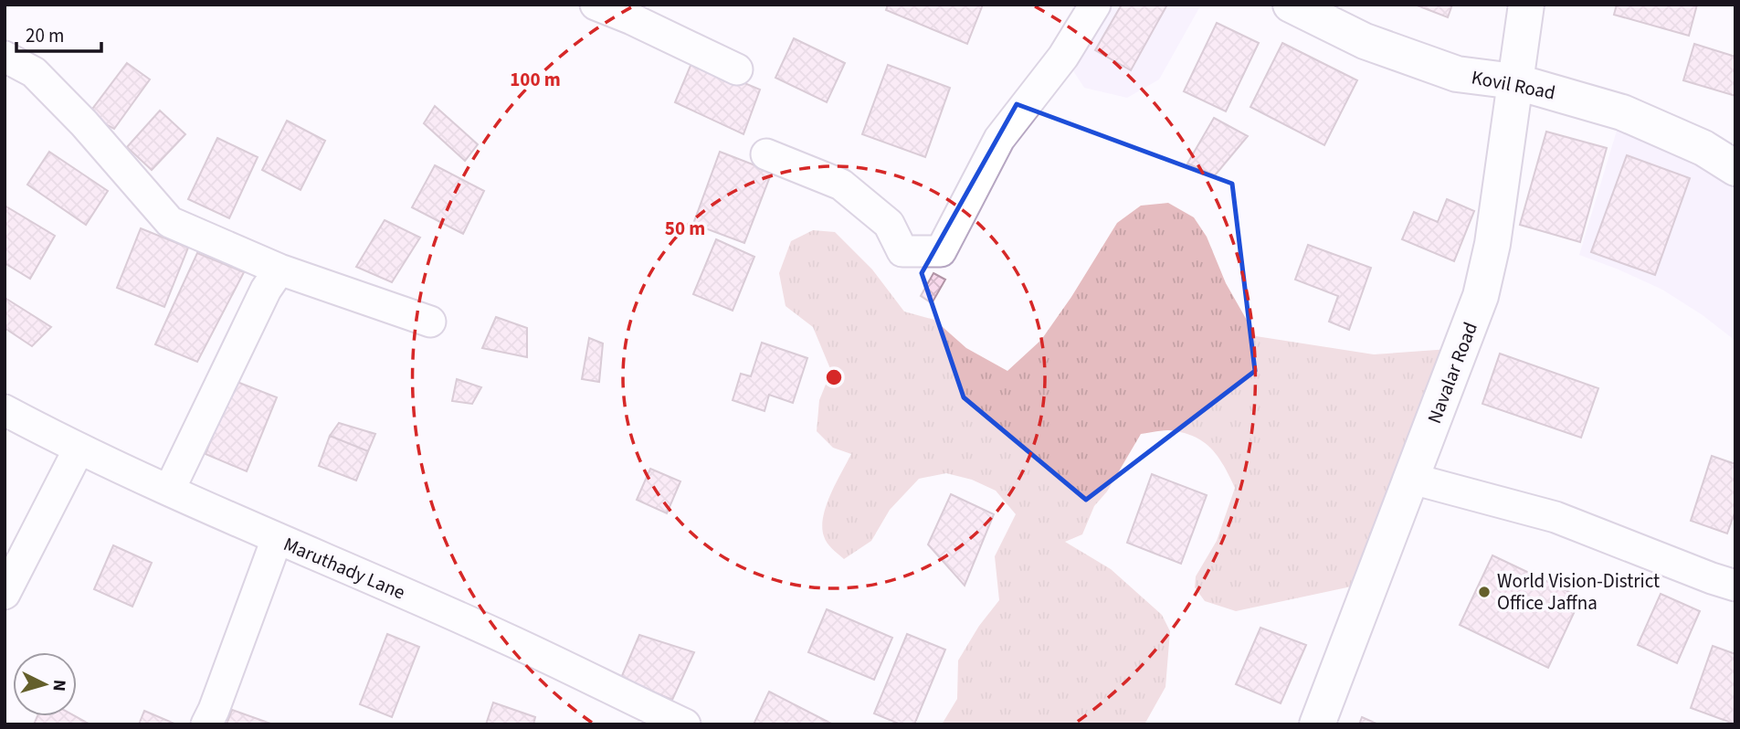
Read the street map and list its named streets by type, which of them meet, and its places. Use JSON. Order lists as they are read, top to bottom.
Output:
{
  "streets": {
    "street": ["Kovil Road", "Navalar Road", "Maruthady Lane"]
  },
  "crossings": [
    ["Kovil Road", "Navalar Road"]
  ],
  "places": ["World Vision-District Office Jaffna"],
  "scale_bar": "20 m",
  "north": "right",
  "rings": ["100 m", "50 m"]
}
